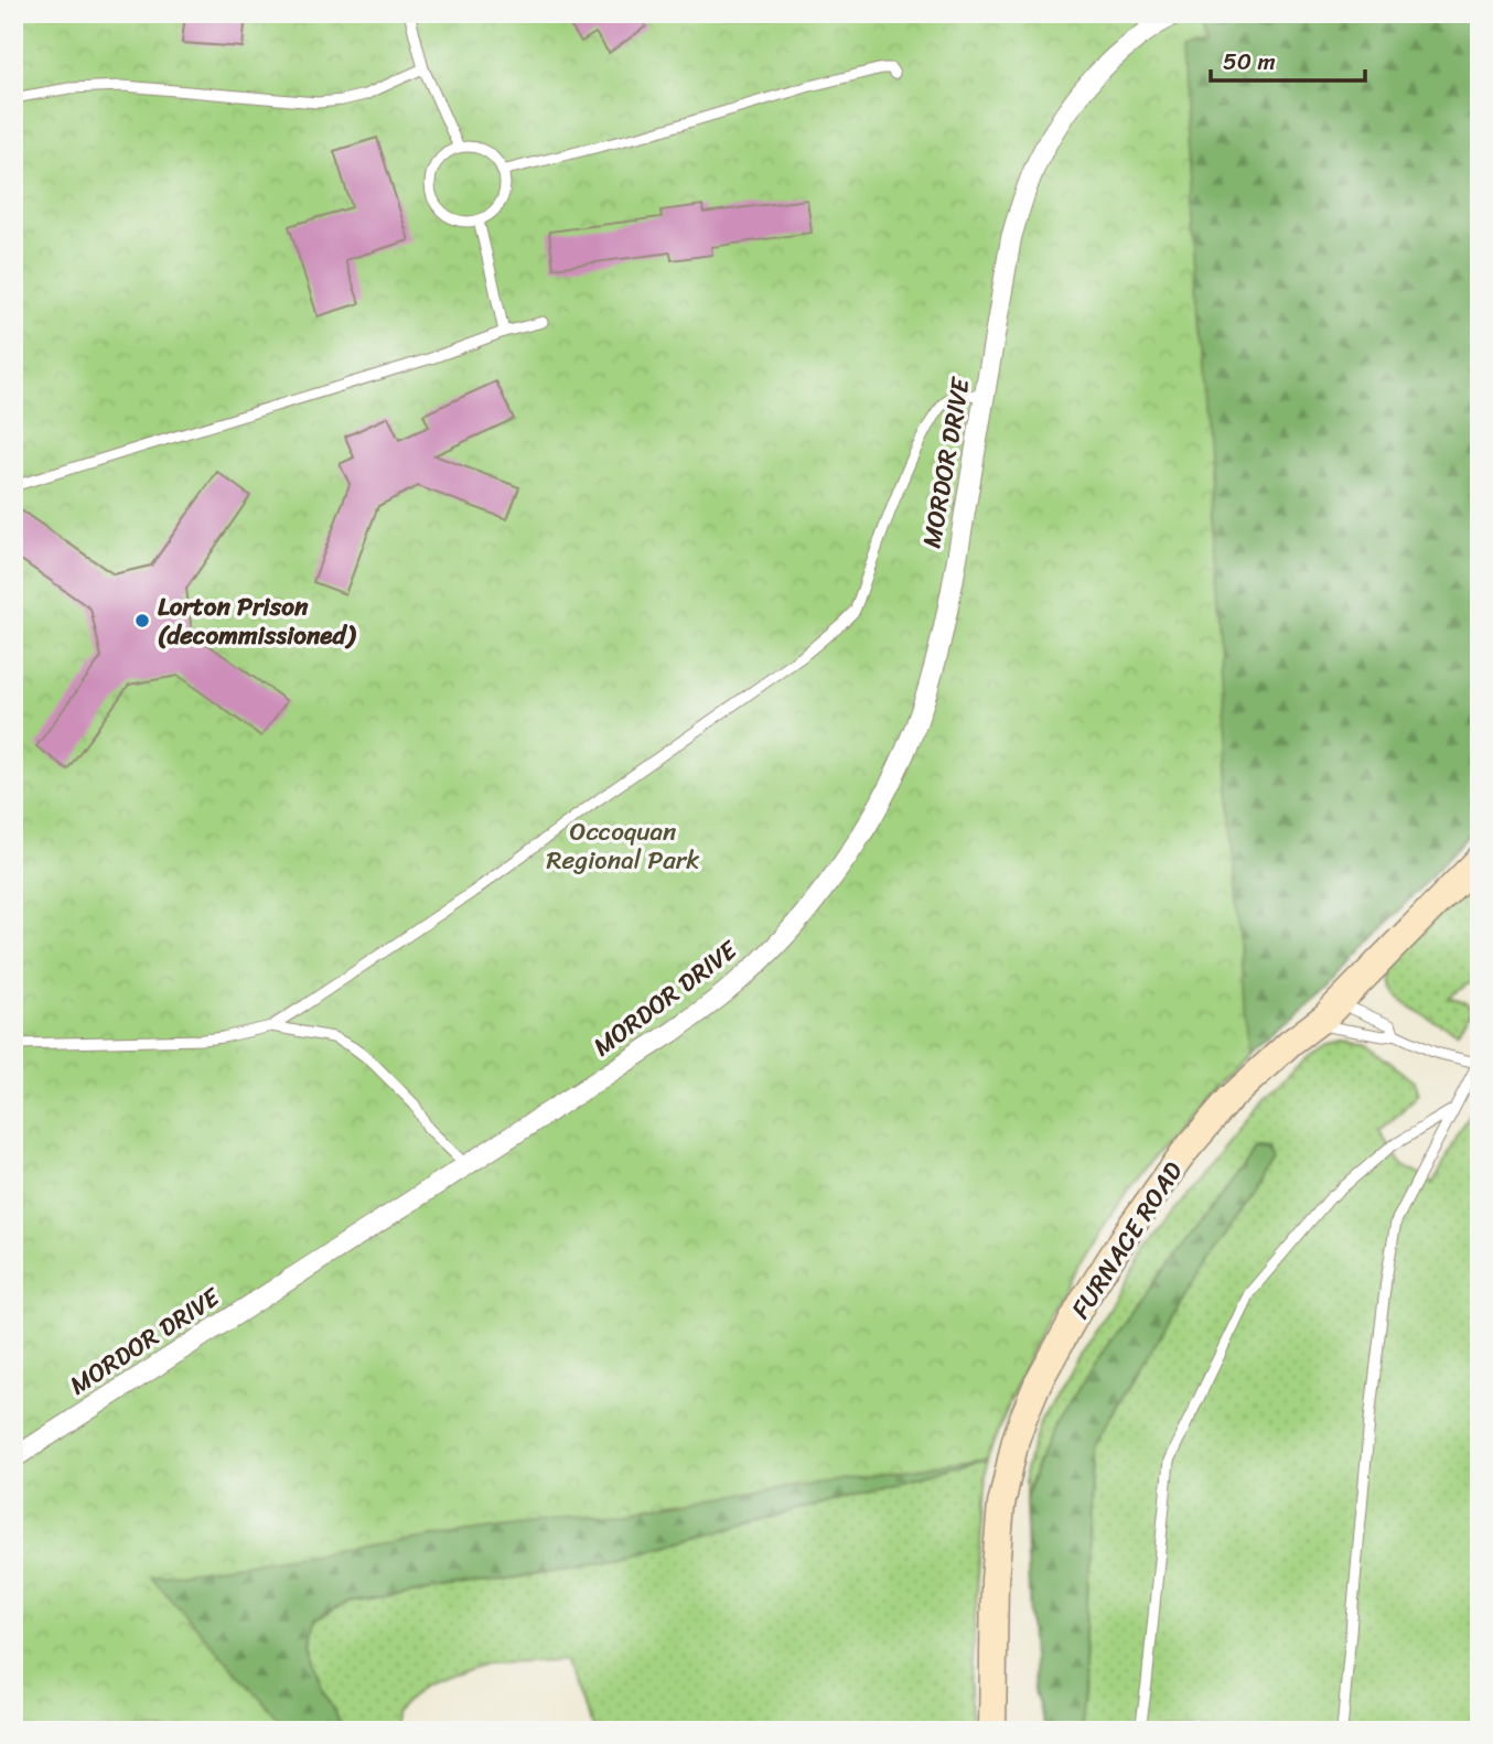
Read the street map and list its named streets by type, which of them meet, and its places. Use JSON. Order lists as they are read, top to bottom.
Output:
{
  "streets": {
    "main road": ["FURNACE ROAD"],
    "street": ["MORDOR DRIVE"]
  },
  "parks": ["Occoquan Regional Park"],
  "places": ["Lorton Prison (decommissioned)"],
  "scale_bar": "50 m"
}
